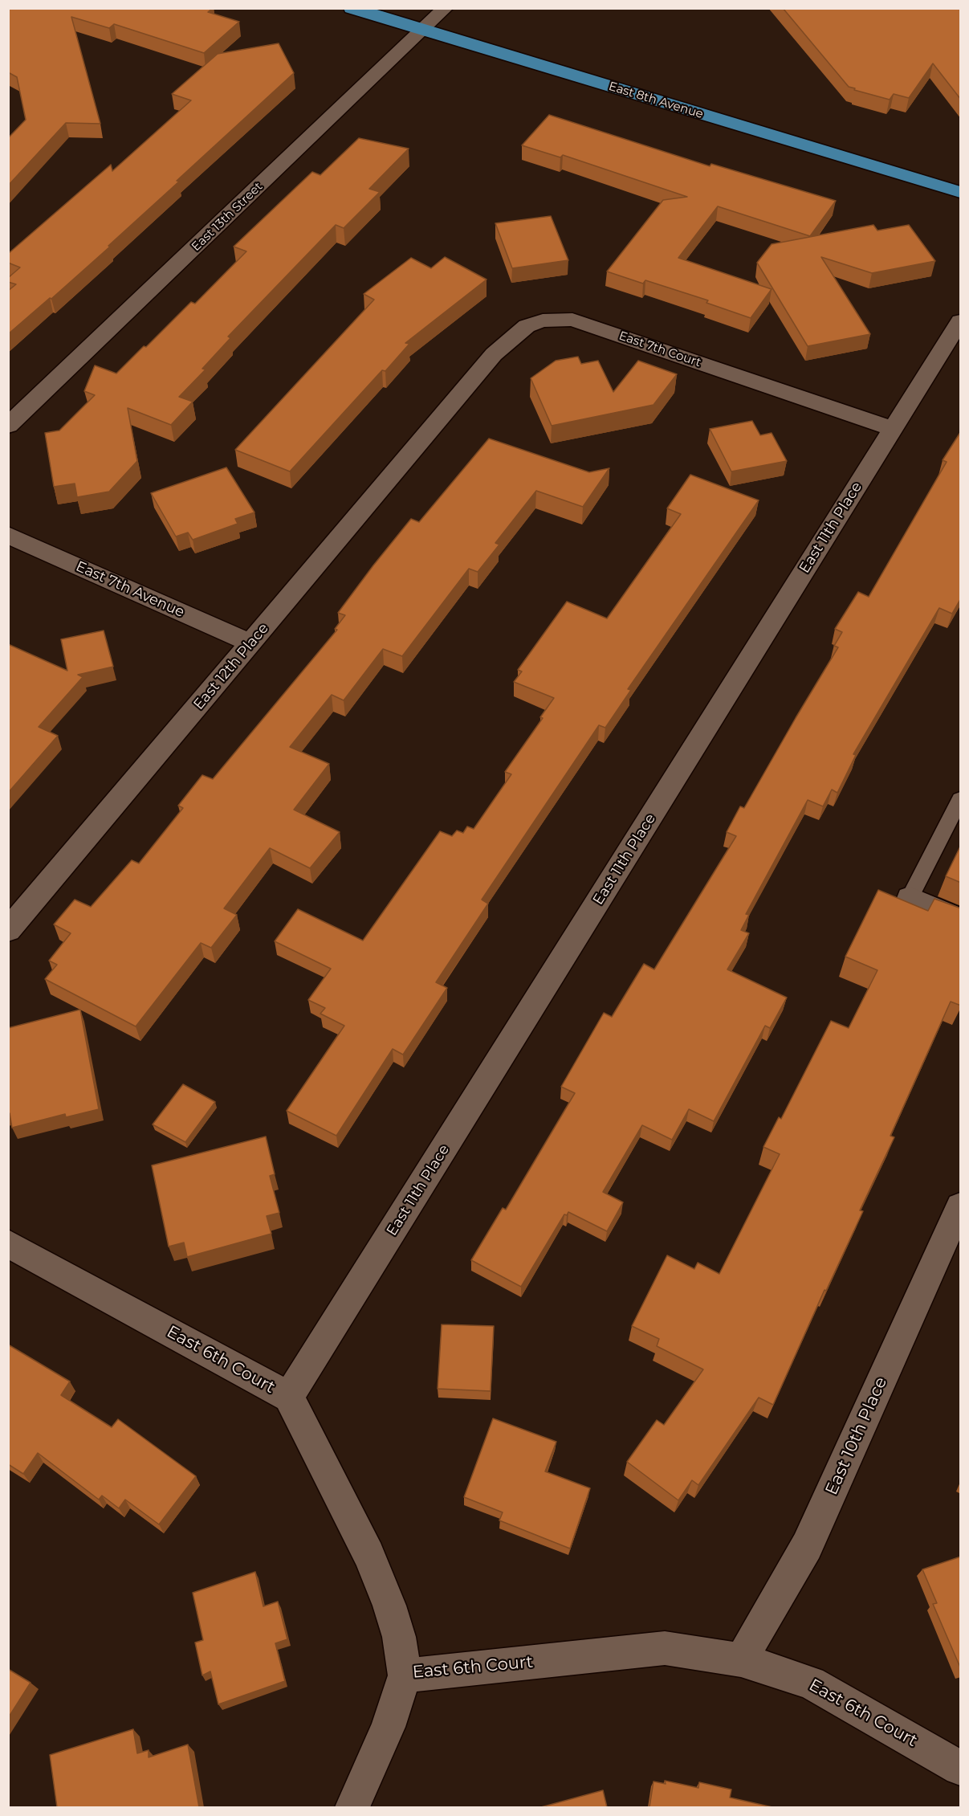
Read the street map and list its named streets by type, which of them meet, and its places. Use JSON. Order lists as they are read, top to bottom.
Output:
{
  "streets": {
    "main road": ["East 8th Avenue"],
    "street": [
      "East 13th Street",
      "East 7th Court",
      "East 11th Place",
      "East 7th Avenue",
      "East 12th Place",
      "East 6th Court",
      "East 10th Place"
    ]
  },
  "crossings": [
    ["East 8th Avenue", "East 13th Street"],
    ["East 7th Court", "East 11th Place"],
    ["East 7th Court", "East 12th Place"],
    ["East 11th Place", "East 6th Court"],
    ["East 7th Avenue", "East 12th Place"],
    ["East 6th Court", "East 10th Place"]
  ]
}
